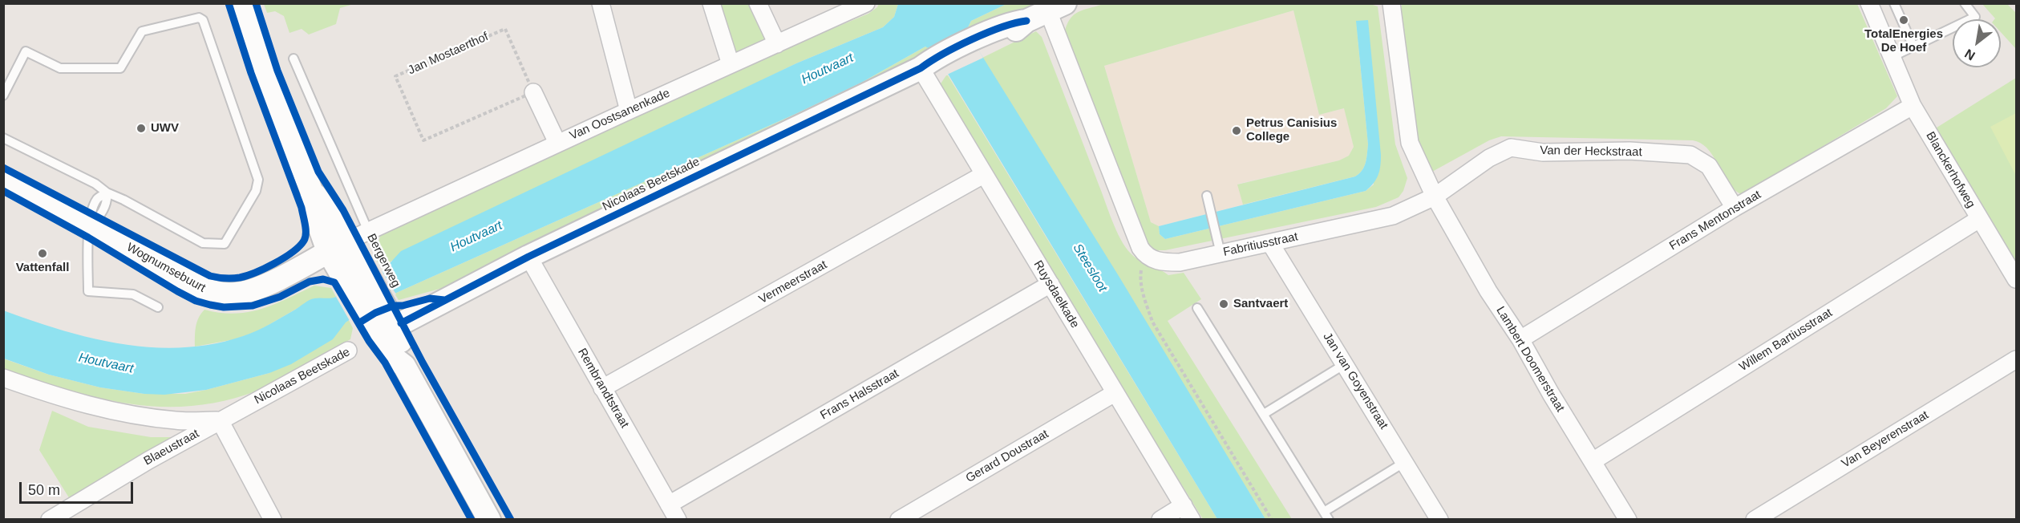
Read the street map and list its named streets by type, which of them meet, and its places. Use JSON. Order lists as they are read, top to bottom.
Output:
{
  "streets": {
    "street": [
      "Van Oostsanenkade",
      "Van der Heckstraat",
      "Blanckerhofweg",
      "Nicolaas Beetskade",
      "Frans Mentonstraat",
      "Fabritiusstraat",
      "Bergerweg",
      "Wognumsebuurt",
      "Vermeerstraat",
      "Ruysdaelkade",
      "Willem Bartiusstraat",
      "Lambert Doomerstraat",
      "Jan van Goyenstraat",
      "Rembrandtstraat",
      "Frans Halsstraat",
      "Van Beyerenstraat",
      "Blaeustraat",
      "Gerard Doustraat"
    ],
    "path": ["Jan Mostaerthof"]
  },
  "crossings": [
    ["Van Oostsanenkade", "Bergerweg"],
    ["Van Oostsanenkade", "Wognumsebuurt"],
    ["Van der Heckstraat", "Frans Mentonstraat"],
    ["Van der Heckstraat", "Fabritiusstraat"],
    ["Van der Heckstraat", "Lambert Doomerstraat"],
    ["Blanckerhofweg", "Frans Mentonstraat"],
    ["Blanckerhofweg", "Willem Bartiusstraat"],
    ["Nicolaas Beetskade", "Bergerweg"],
    ["Nicolaas Beetskade", "Ruysdaelkade"],
    ["Nicolaas Beetskade", "Rembrandtstraat"],
    ["Nicolaas Beetskade", "Blaeustraat"],
    ["Frans Mentonstraat", "Lambert Doomerstraat"],
    ["Fabritiusstraat", "Lambert Doomerstraat"],
    ["Fabritiusstraat", "Jan van Goyenstraat"],
    ["Bergerweg", "Wognumsebuurt"],
    ["Vermeerstraat", "Ruysdaelkade"],
    ["Vermeerstraat", "Rembrandtstraat"],
    ["Ruysdaelkade", "Frans Halsstraat"],
    ["Ruysdaelkade", "Gerard Doustraat"],
    ["Willem Bartiusstraat", "Lambert Doomerstraat"],
    ["Rembrandtstraat", "Frans Halsstraat"]
  ],
  "water": ["Houtvaart", "Steesloot"],
  "places": [
    "TotalEnergies De Hoef",
    "UWV",
    "Petrus Canisius College",
    "Vattenfall",
    "Santvaert"
  ],
  "scale_bar": "50 m",
  "north": "bottom left"
}
